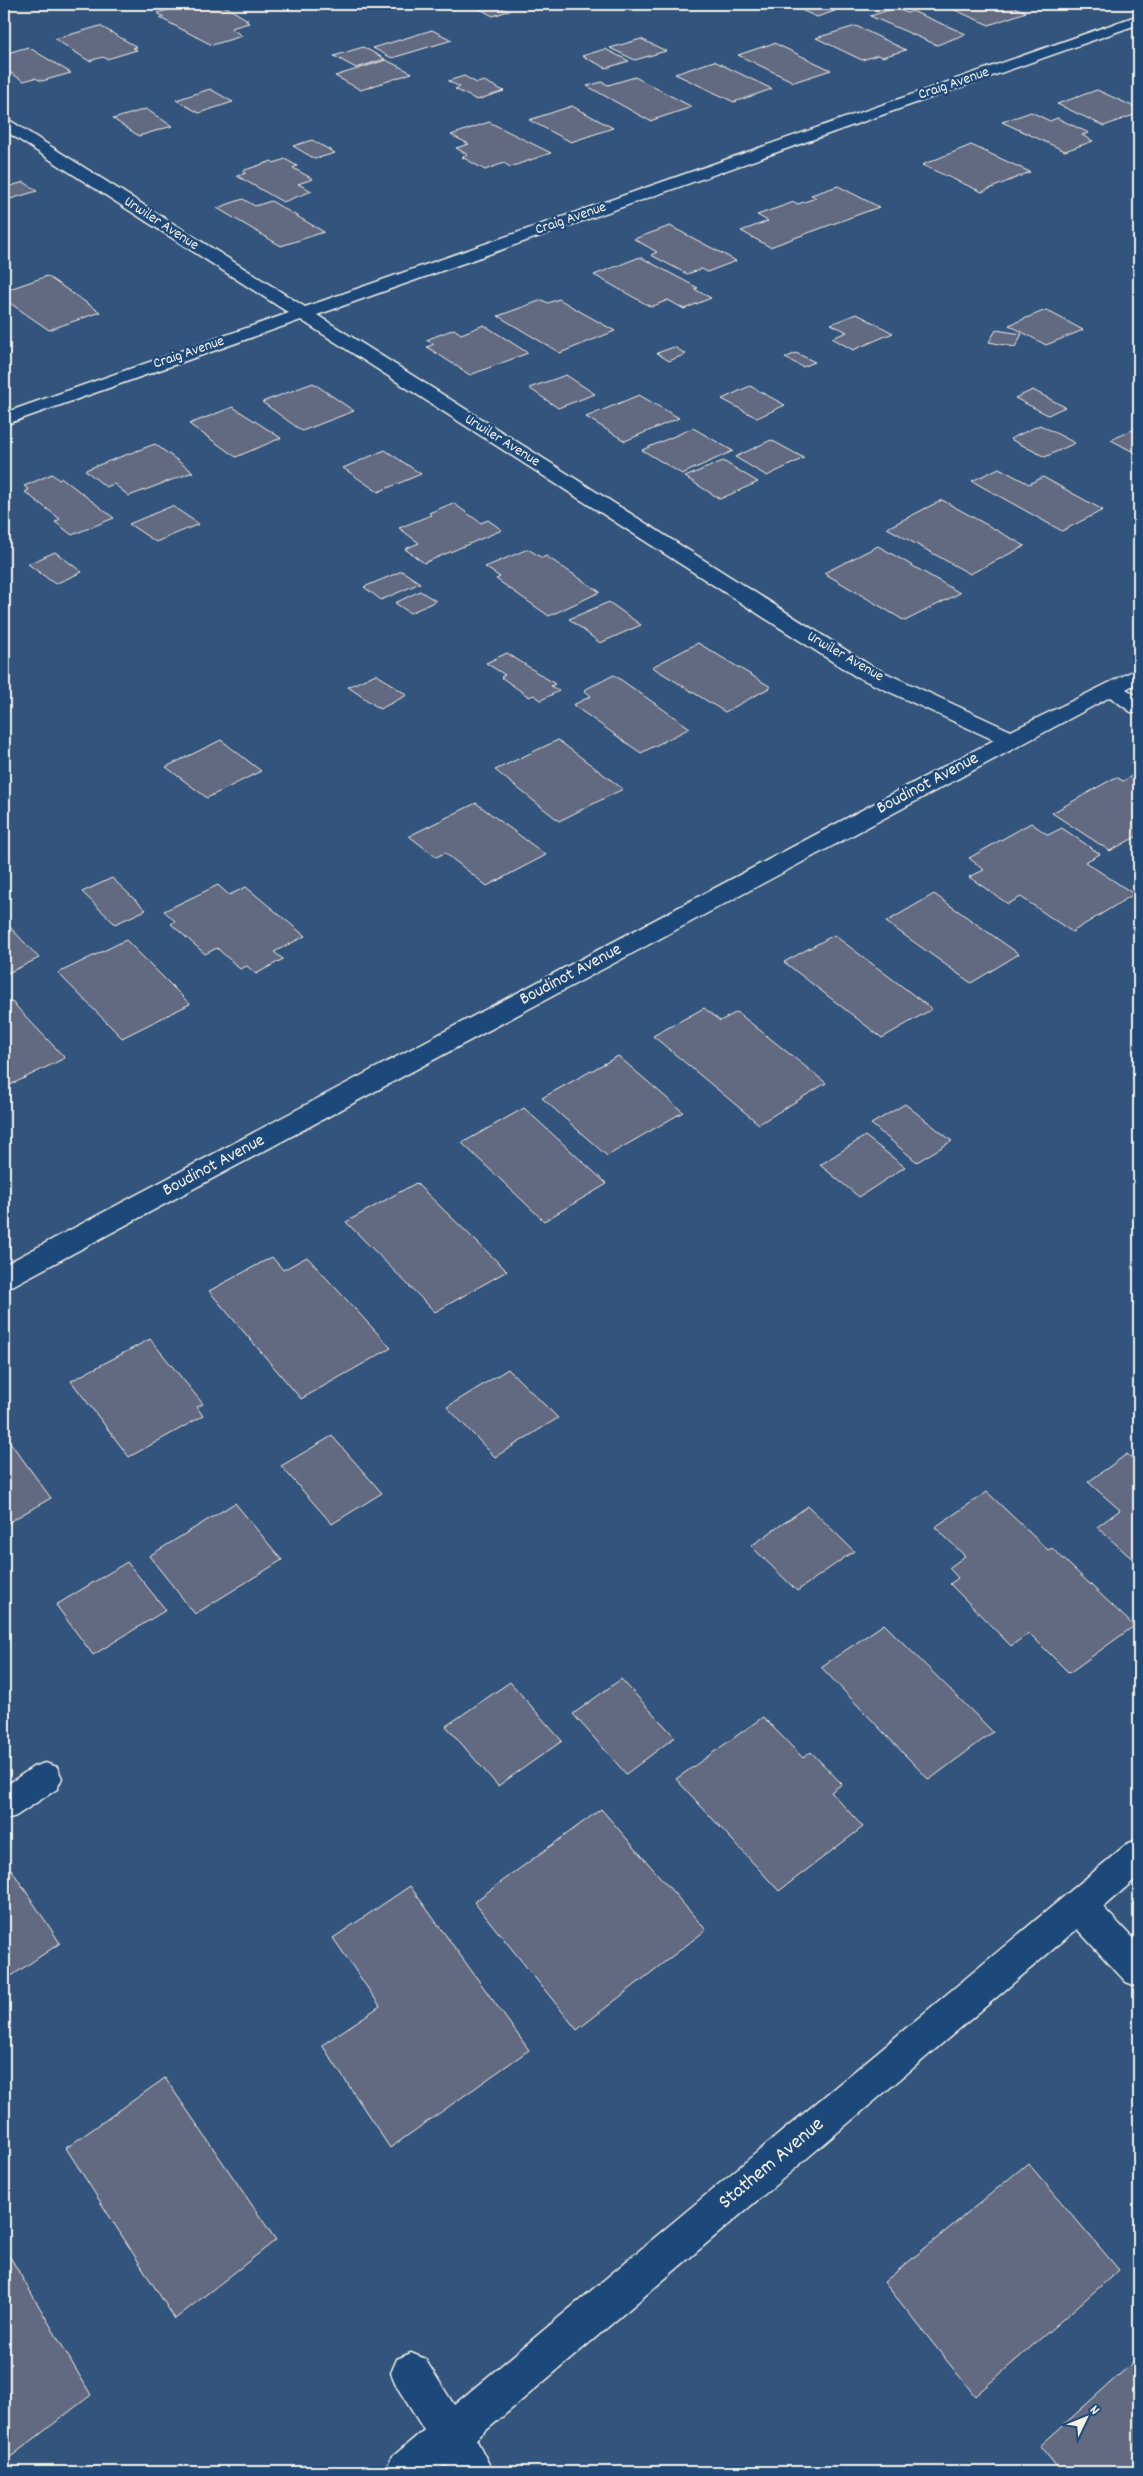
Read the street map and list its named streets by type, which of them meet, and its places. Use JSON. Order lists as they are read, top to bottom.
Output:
{
  "streets": {
    "street": [
      "Craig Avenue",
      "Urwiler Avenue",
      "Boudinot Avenue",
      "Stathem Avenue"
    ]
  },
  "crossings": [
    ["Craig Avenue", "Urwiler Avenue"],
    ["Urwiler Avenue", "Boudinot Avenue"]
  ],
  "north": "top right"
}
